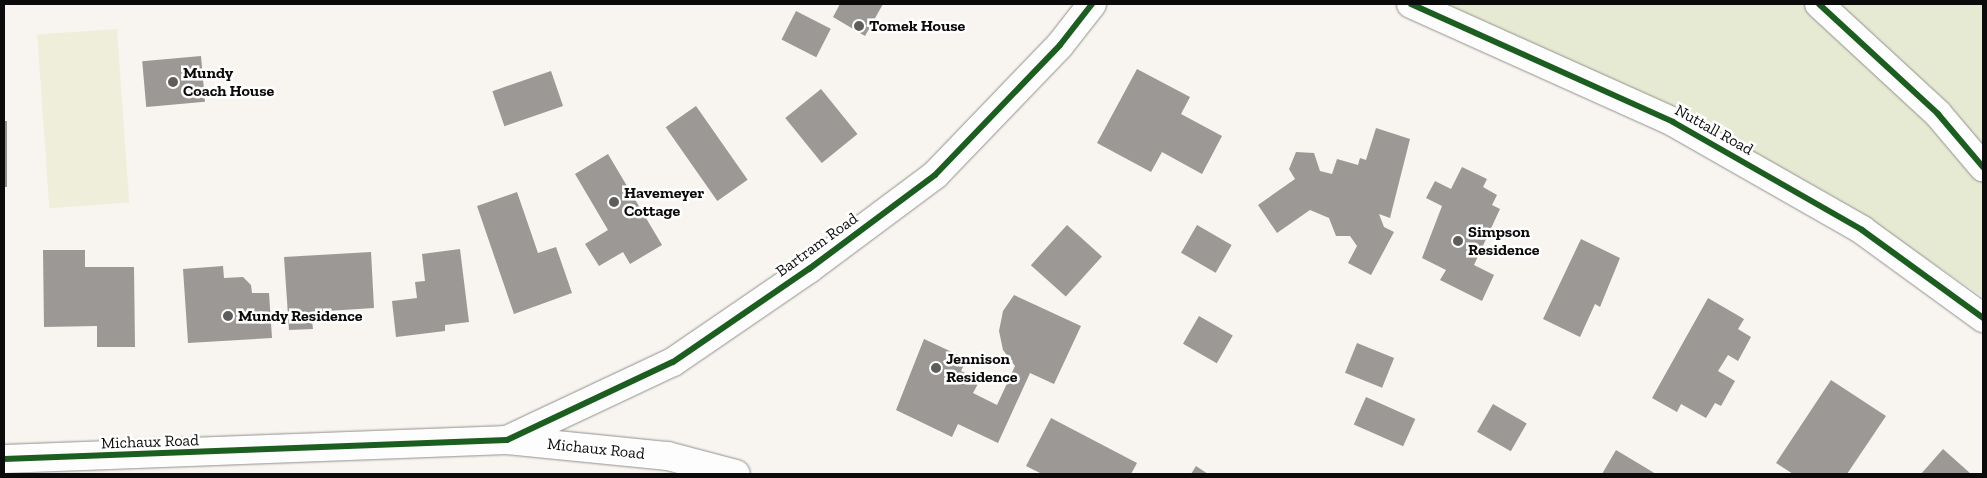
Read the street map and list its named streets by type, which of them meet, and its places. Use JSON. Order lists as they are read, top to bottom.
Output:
{
  "streets": {
    "street": ["Nuttall Road", "Bartram Road", "Michaux Road"]
  },
  "crossings": [
    ["Bartram Road", "Michaux Road"]
  ],
  "places": [
    "Tomek House",
    "Mundy Coach House",
    "Havemeyer Cottage",
    "Simpson Residence",
    "Mundy Residence",
    "Jennison Residence"
  ]
}
